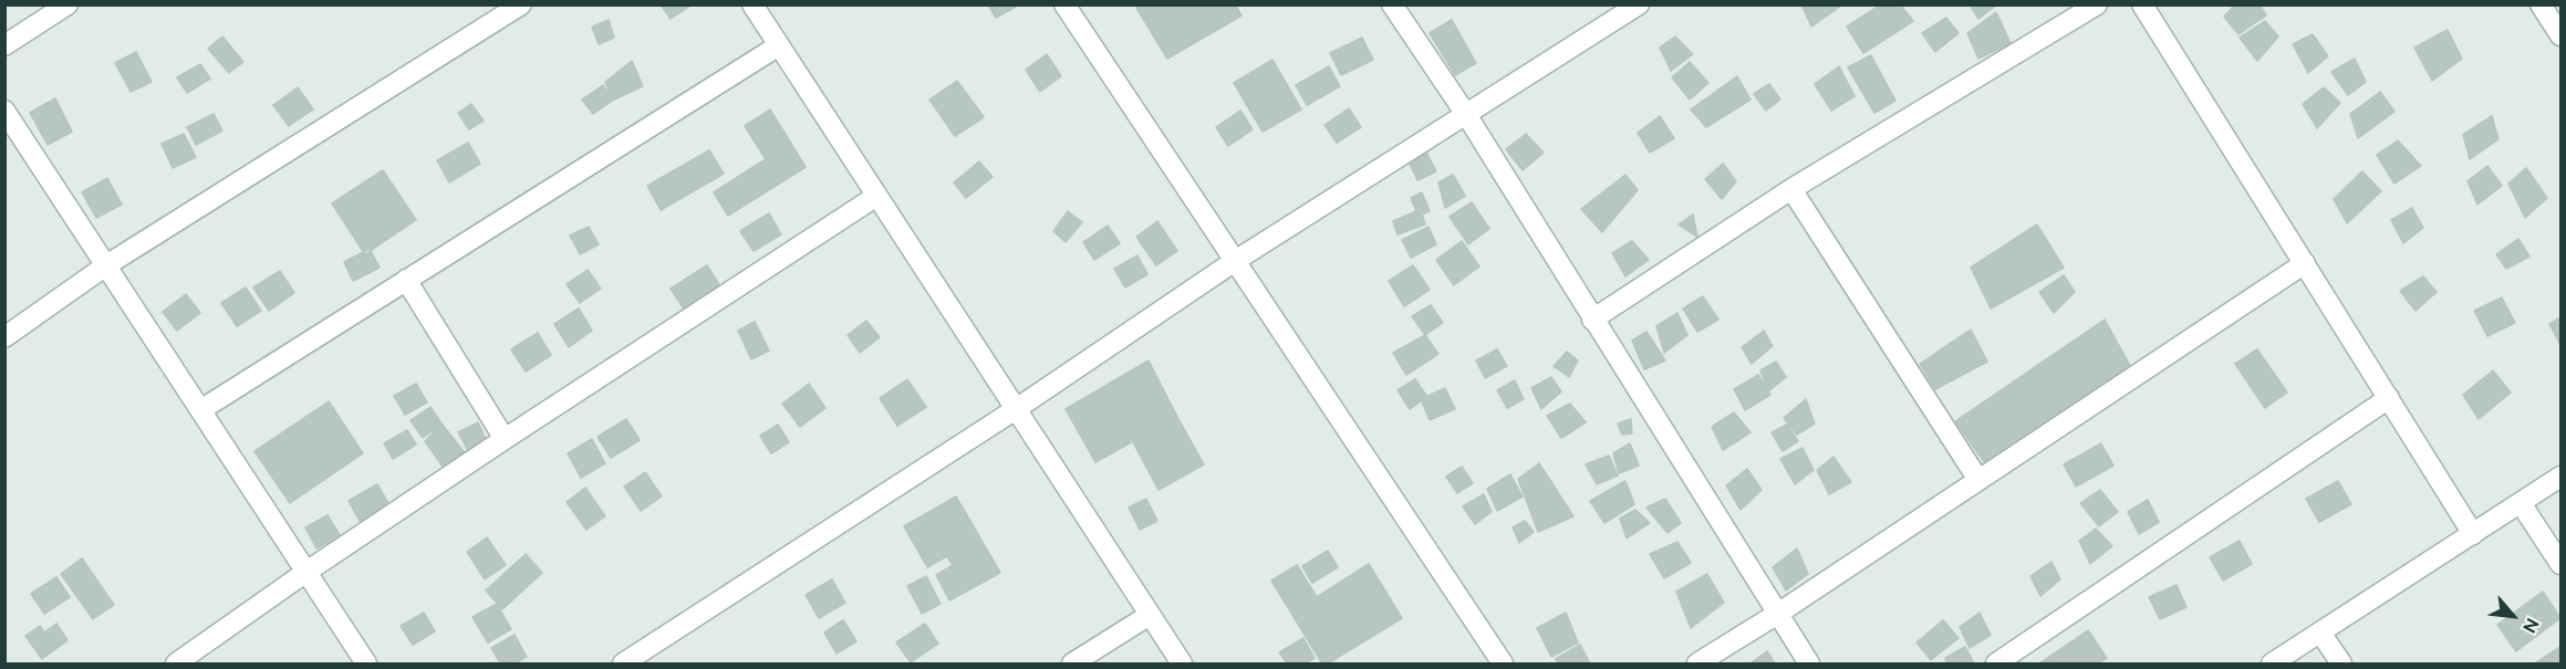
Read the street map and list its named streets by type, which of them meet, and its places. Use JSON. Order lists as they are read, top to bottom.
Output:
{
  "north": "bottom right"
}
